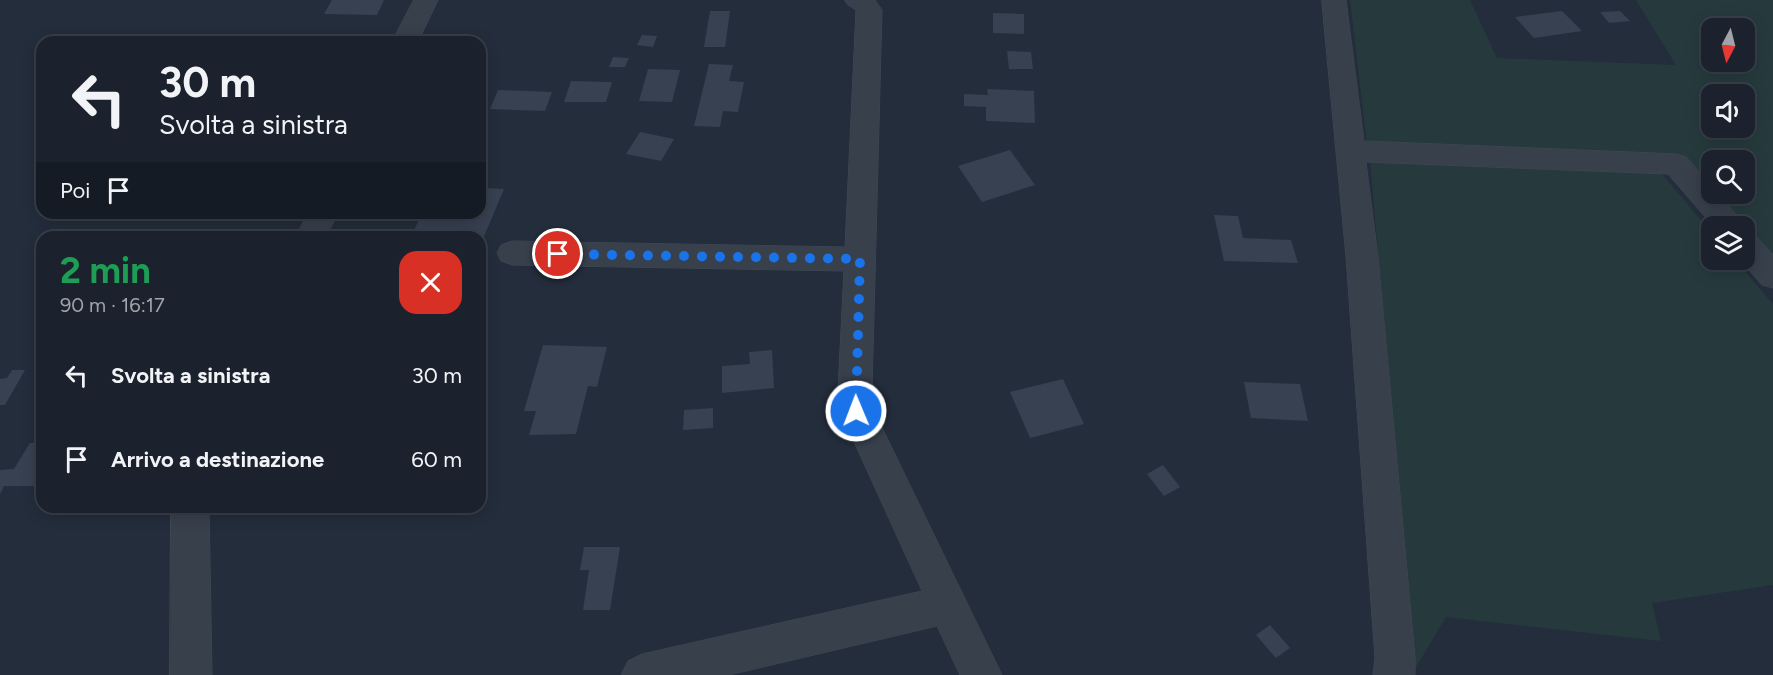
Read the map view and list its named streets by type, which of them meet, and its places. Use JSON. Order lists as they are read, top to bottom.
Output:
{
  "north": "bottom",
  "page": {
    "turn": ["30 m", "Svolta a sinistra"],
    "then": "Poi",
    "heading": ["2 min", "90 m · 16:17"],
    "list": [
      {
        "name": "Svolta a sinistra",
        "value": "30 m"
      },
      {
        "name": "Arrivo a destinazione",
        "value": "60 m"
      }
    ]
  }
}
